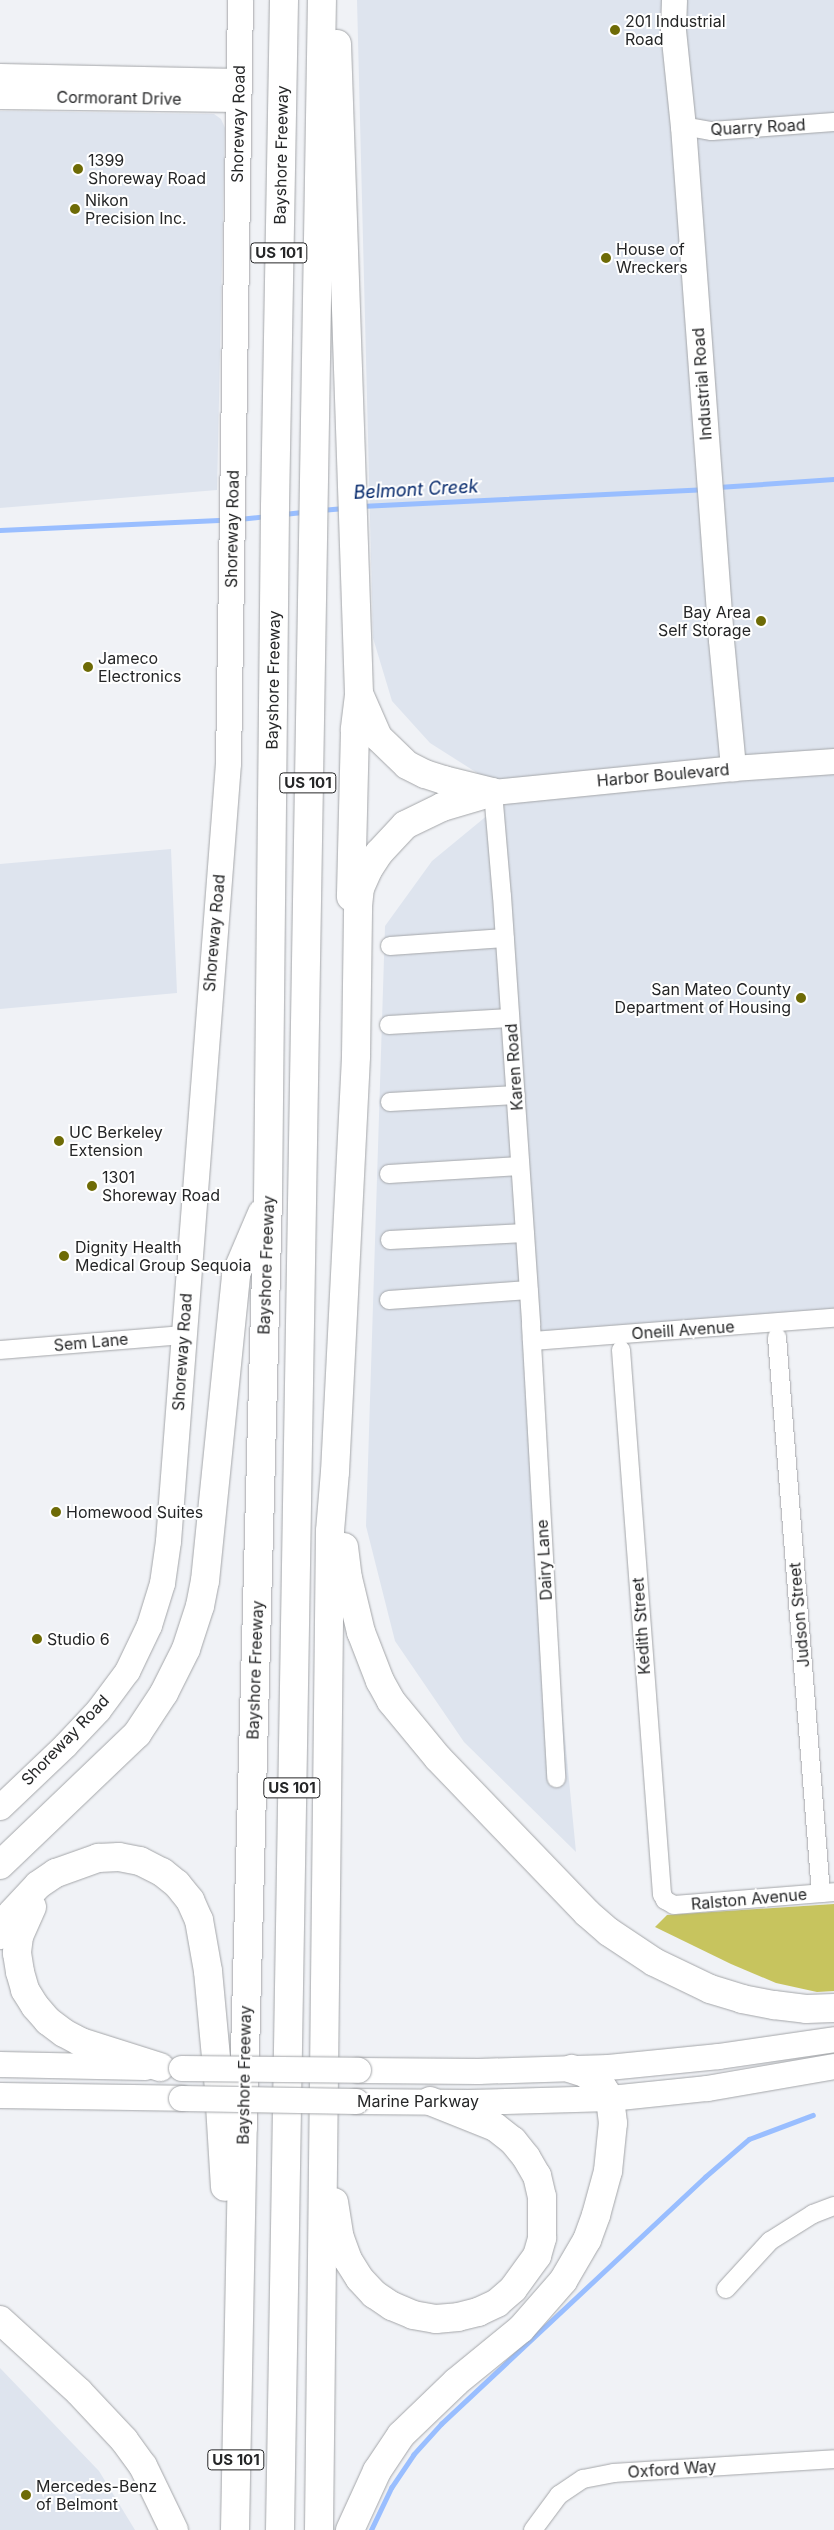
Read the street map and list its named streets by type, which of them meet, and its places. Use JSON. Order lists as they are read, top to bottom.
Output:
{
  "streets": {
    "highway": ["Bayshore Freeway", "US 101"],
    "main road": [
      "Cormorant Drive",
      "Shoreway Road",
      "Industrial Road",
      "Harbor Boulevard",
      "Marine Parkway"
    ],
    "street": [
      "Quarry Road",
      "Karen Road",
      "Oneill Avenue",
      "Sem Lane",
      "Dairy Lane",
      "Judson Street",
      "Kedith Street",
      "Ralston Avenue",
      "Oxford Way"
    ]
  },
  "crossings": [
    ["Cormorant Drive", "Shoreway Road"],
    ["Shoreway Road", "Sem Lane"],
    ["Quarry Road", "Industrial Road"],
    ["Industrial Road", "Harbor Boulevard"],
    ["Harbor Boulevard", "Karen Road"],
    ["Karen Road", "Oneill Avenue"],
    ["Karen Road", "Dairy Lane"],
    ["Oneill Avenue", "Dairy Lane"],
    ["Judson Street", "Ralston Avenue"],
    ["Kedith Street", "Ralston Avenue"]
  ],
  "water": ["Belmont Creek"],
  "places": [
    "201 Industrial Road",
    "1399 Shoreway Road",
    "Nikon Precision Inc.",
    "House of Wreckers",
    "Bay Area Self Storage",
    "Jameco Electronics",
    "San Mateo County Department of Housing",
    "UC Berkeley Extension",
    "1301 Shoreway Road",
    "Dignity Health Medical Group Sequoia",
    "Homewood Suites",
    "Studio 6",
    "Mercedes-Benz of Belmont"
  ]
}
